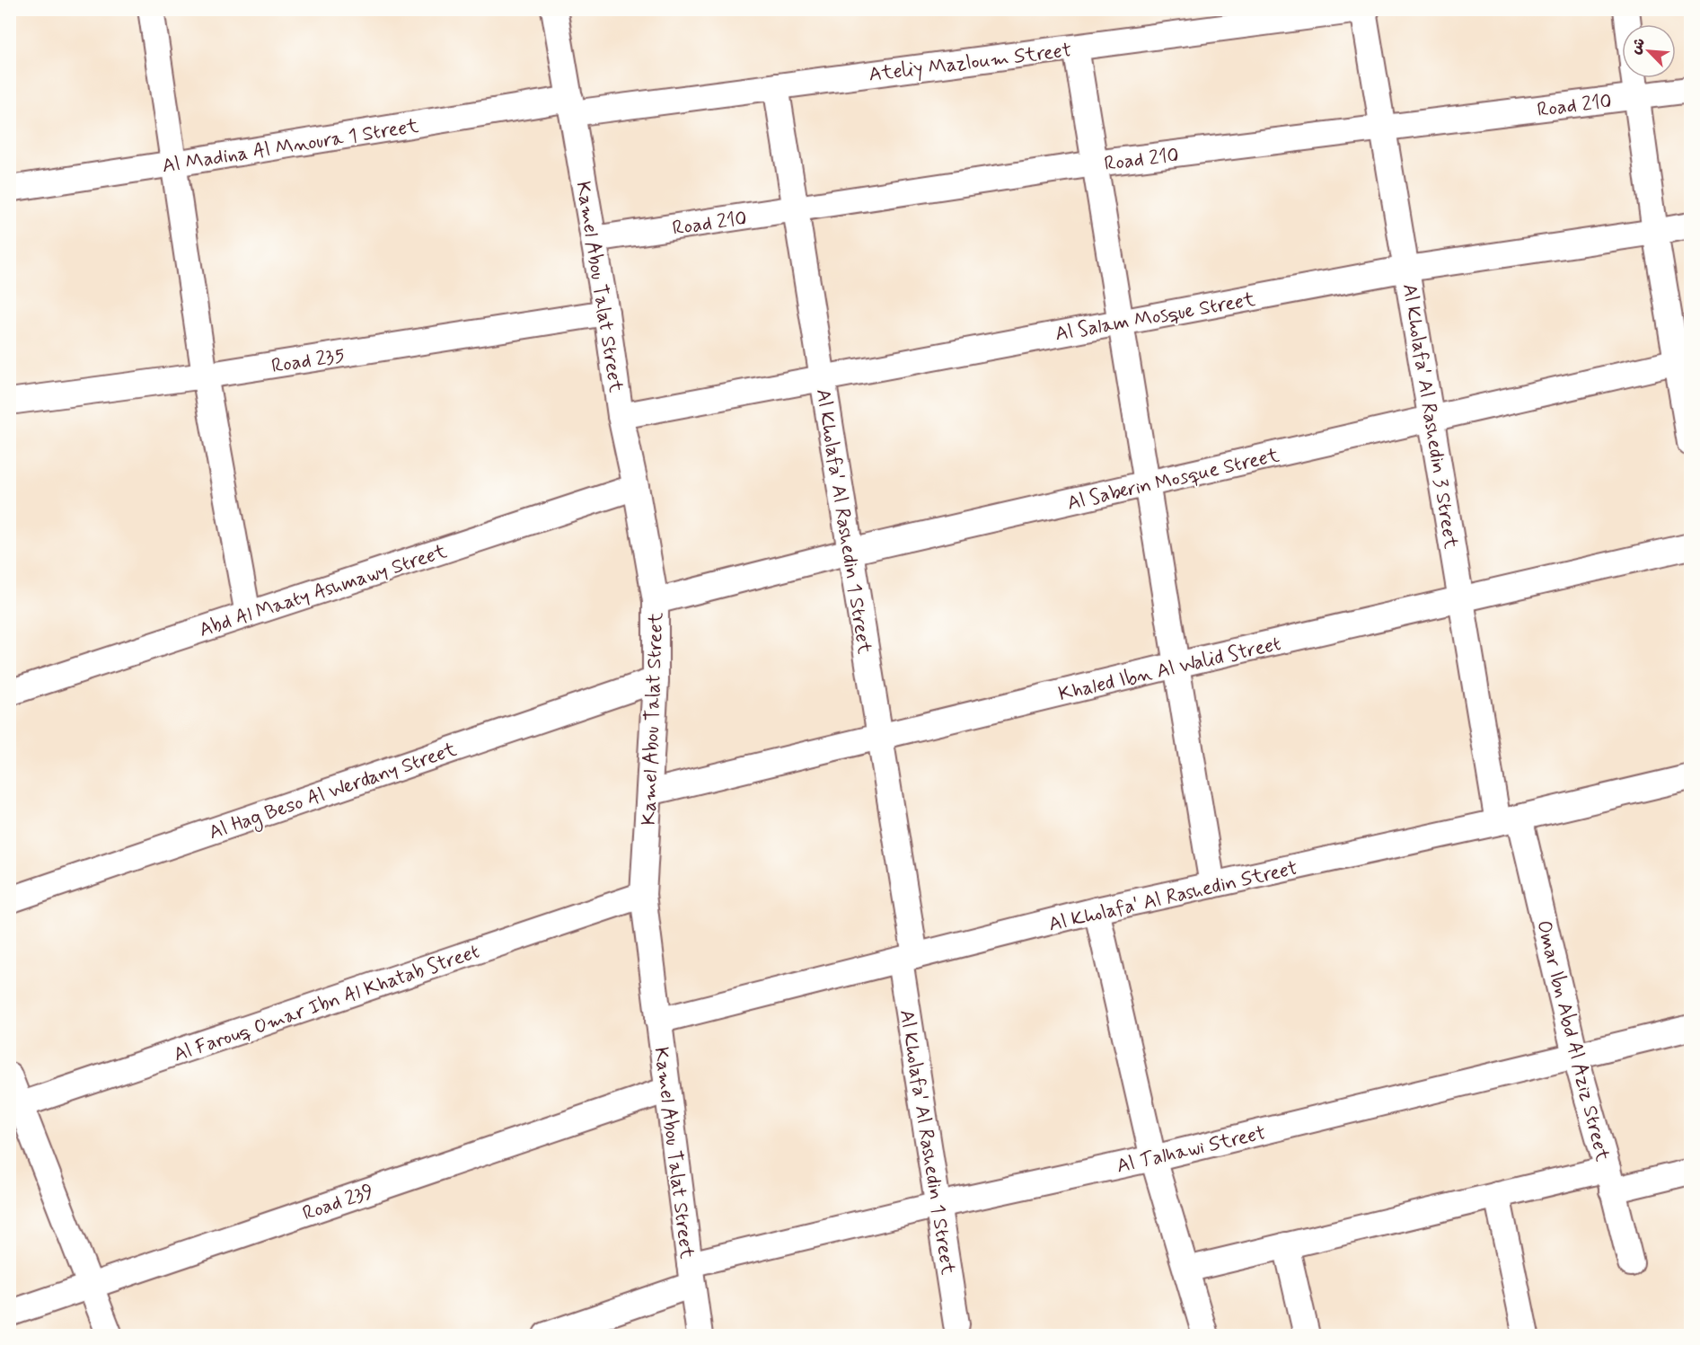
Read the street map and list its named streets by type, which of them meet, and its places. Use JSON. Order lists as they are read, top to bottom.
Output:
{
  "streets": {
    "street": [
      "Ateliy Mazloum Street",
      "Road 210",
      "Al Madina Al Mnoura 1 Street",
      "Kamel Abou Talat Street",
      "Al Salam Mosque Street",
      "Road 235",
      "Al Kholafa' Al Rashedin 3 Street",
      "Al Saberin Mosque Street",
      "Al Kholafa' Al Rashedin 1 Street",
      "Abd Al Maaty Ashmawy Street",
      "Khaled Ibn Al Walid Street",
      "Al Hag Beso Al Werdany Street",
      "Al Kholafa' Al Rashedin Street",
      "Al Farouq Omar Ibn Al Khatab Street",
      "Omar Ibn Abd Al Aziz Street",
      "Al Talhawi Street",
      "Road 239"
    ]
  },
  "crossings": [
    ["Ateliy Mazloum Street", "Al Madina Al Mnoura 1 Street"],
    ["Ateliy Mazloum Street", "Kamel Abou Talat Street"],
    ["Ateliy Mazloum Street", "Al Kholafa' Al Rashedin 3 Street"],
    ["Ateliy Mazloum Street", "Al Kholafa' Al Rashedin 1 Street"],
    ["Road 210", "Kamel Abou Talat Street"],
    ["Road 210", "Al Kholafa' Al Rashedin 3 Street"],
    ["Road 210", "Al Kholafa' Al Rashedin 1 Street"],
    ["Al Madina Al Mnoura 1 Street", "Kamel Abou Talat Street"],
    ["Kamel Abou Talat Street", "Al Salam Mosque Street"],
    ["Kamel Abou Talat Street", "Road 235"],
    ["Kamel Abou Talat Street", "Al Saberin Mosque Street"],
    ["Kamel Abou Talat Street", "Abd Al Maaty Ashmawy Street"],
    ["Kamel Abou Talat Street", "Khaled Ibn Al Walid Street"],
    ["Kamel Abou Talat Street", "Al Hag Beso Al Werdany Street"],
    ["Kamel Abou Talat Street", "Al Kholafa' Al Rashedin Street"],
    ["Kamel Abou Talat Street", "Al Farouq Omar Ibn Al Khatab Street"],
    ["Kamel Abou Talat Street", "Al Talhawi Street"],
    ["Kamel Abou Talat Street", "Road 239"],
    ["Al Salam Mosque Street", "Al Kholafa' Al Rashedin 3 Street"],
    ["Al Salam Mosque Street", "Al Kholafa' Al Rashedin 1 Street"],
    ["Al Kholafa' Al Rashedin 3 Street", "Al Saberin Mosque Street"],
    ["Al Kholafa' Al Rashedin 3 Street", "Khaled Ibn Al Walid Street"],
    ["Al Kholafa' Al Rashedin 3 Street", "Al Kholafa' Al Rashedin Street"],
    ["Al Kholafa' Al Rashedin 3 Street", "Omar Ibn Abd Al Aziz Street"],
    ["Al Saberin Mosque Street", "Al Kholafa' Al Rashedin 1 Street"],
    ["Al Kholafa' Al Rashedin 1 Street", "Khaled Ibn Al Walid Street"],
    ["Al Kholafa' Al Rashedin 1 Street", "Al Kholafa' Al Rashedin Street"],
    ["Al Kholafa' Al Rashedin 1 Street", "Al Talhawi Street"],
    ["Al Kholafa' Al Rashedin Street", "Omar Ibn Abd Al Aziz Street"],
    ["Omar Ibn Abd Al Aziz Street", "Al Talhawi Street"]
  ],
  "north": "top left"
}
